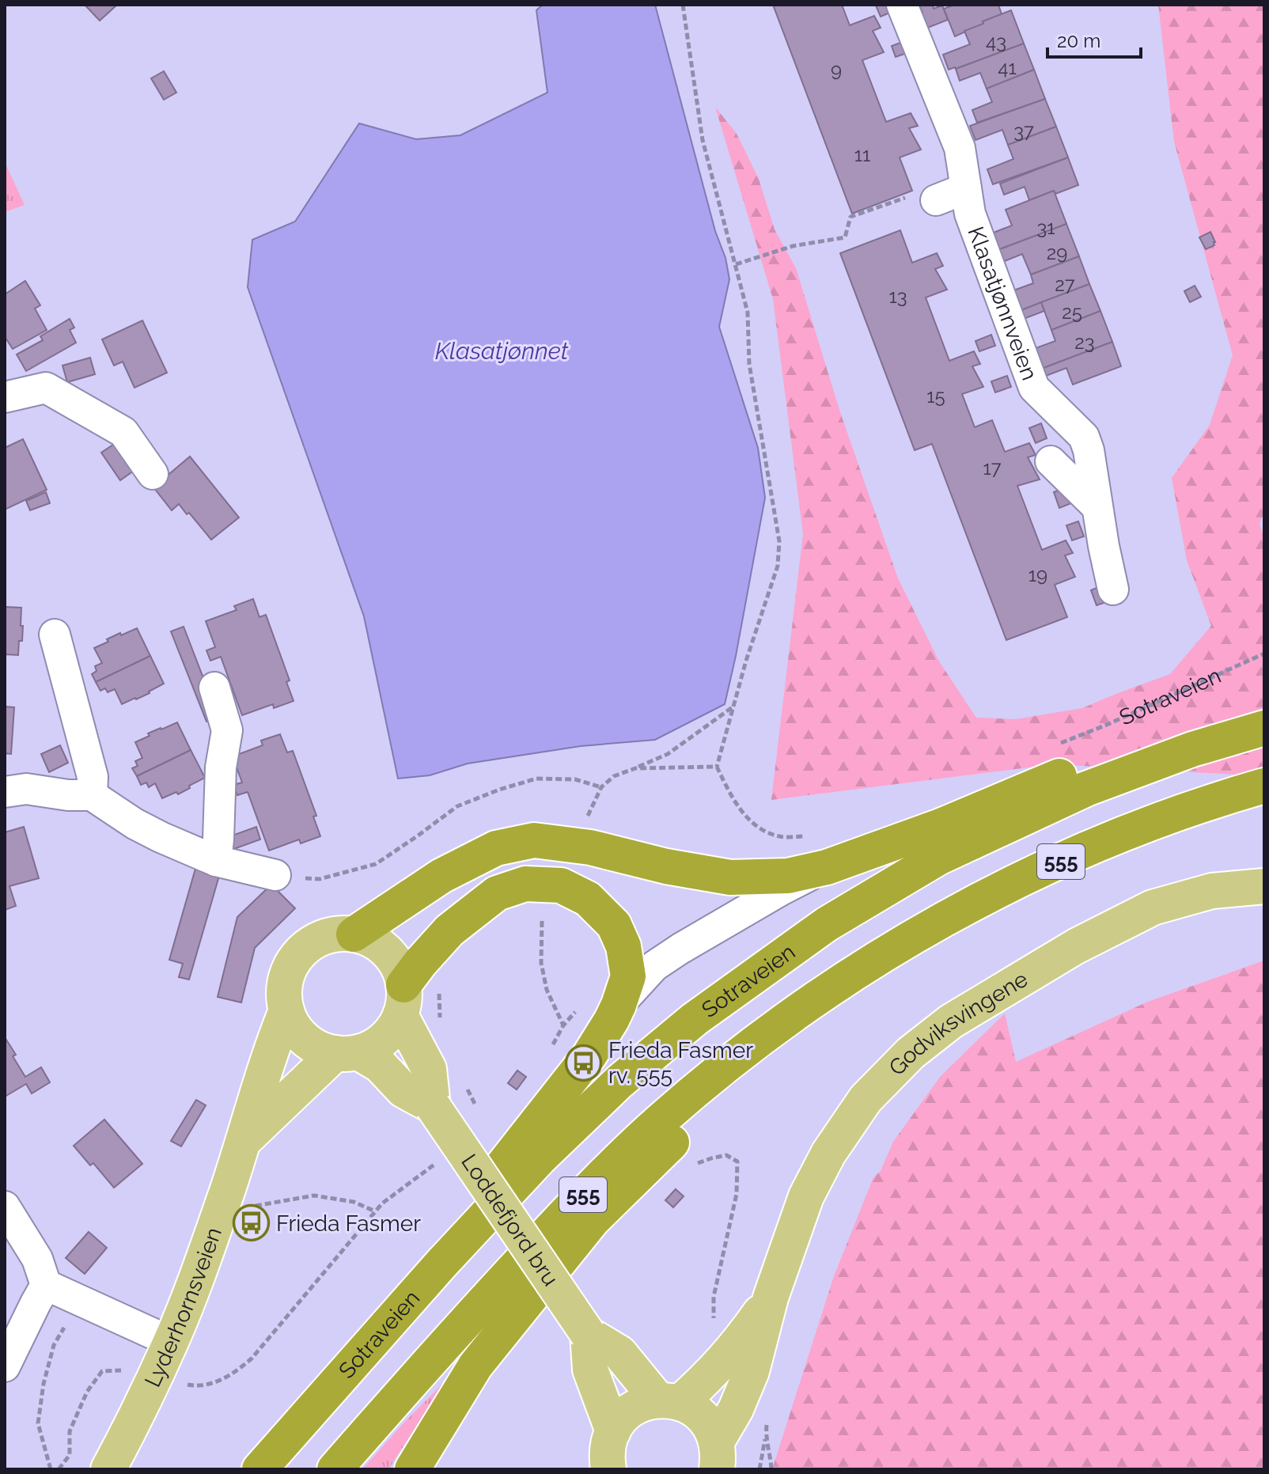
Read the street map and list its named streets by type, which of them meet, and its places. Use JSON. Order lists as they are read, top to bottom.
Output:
{
  "streets": {
    "highway": ["Sotraveien", "555"],
    "main road": ["Godviksvingene", "Loddefjord bru", "Lyderhornsveien"],
    "street": ["Klasatjønnveien"]
  },
  "crossings": [
    ["Sotraveien", "555"],
    ["555", "Lyderhornsveien"]
  ],
  "water": ["Klasatjønnet"],
  "places": {
    "bus stop": ["Frieda Fasmer rv. 555", "Frieda Fasmer"]
  },
  "house_numbers": [
    "43",
    "41",
    "9",
    "37",
    "11",
    "31",
    "29",
    "27",
    "13",
    "25",
    "23",
    "15",
    "17",
    "19"
  ],
  "scale_bar": "20 m"
}
